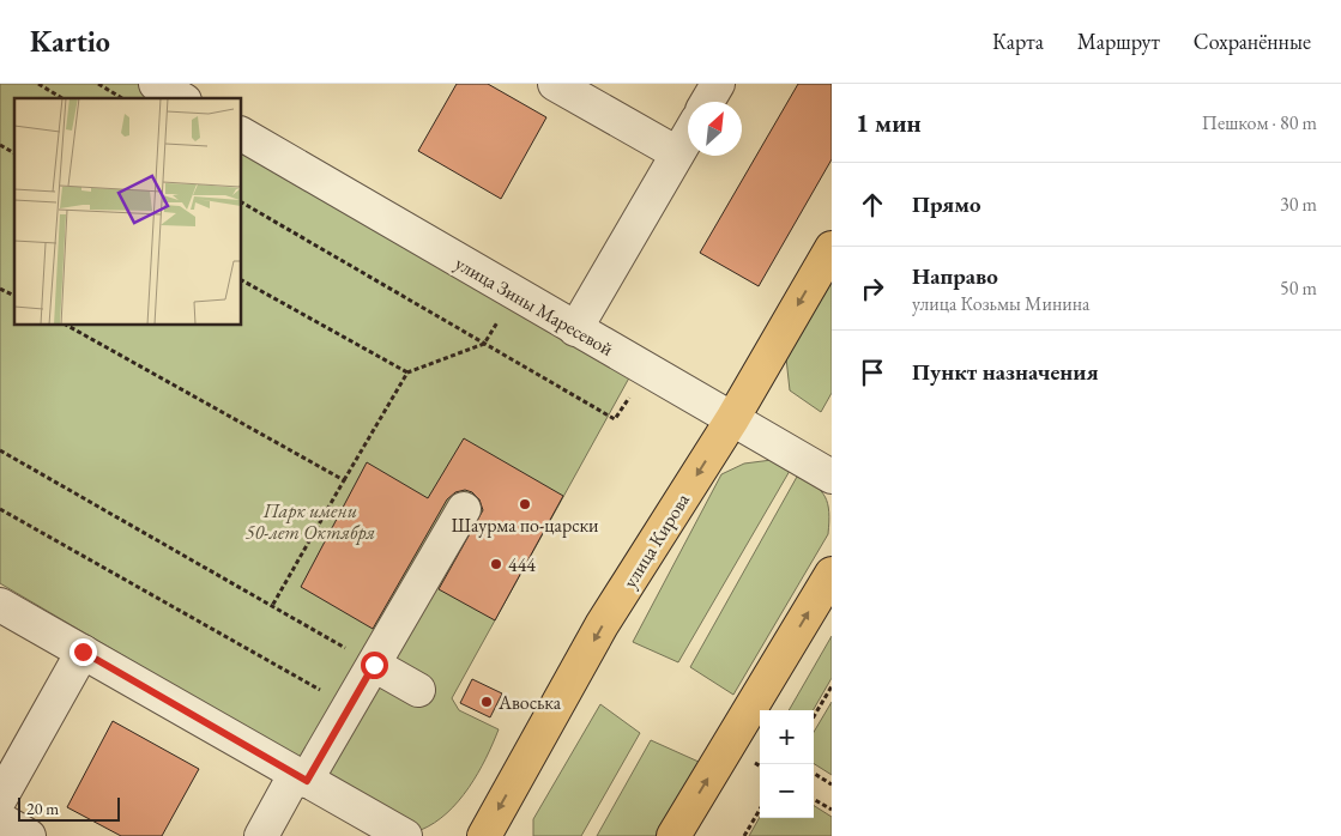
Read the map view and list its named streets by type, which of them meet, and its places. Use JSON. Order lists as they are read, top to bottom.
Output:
{
  "streets": {
    "main road": ["улица Кирова"],
    "street": ["улица Зины Маресевой"]
  },
  "crossings": [
    ["улица Зины Маресевой", "улица Кирова"]
  ],
  "parks": ["Парк имени 50-лет Октября"],
  "places": ["Шаурма по-царски", "444", "Авоська"],
  "scale_bar": "20 m",
  "north": "top right",
  "page": {
    "header": "Kartio",
    "nav": ["Карта", "Маршрут", "Сохранённые"],
    "heading": ["1 мин", "Пешком · 80 m"],
    "list": [
      ["Прямо", "30 m"],
      ["Направо", "улица Козьмы Минина", "50 m"],
      "Пункт назначения"
    ],
    "map_buttons": ["+", "−"],
    "scale": "20 m"
  }
}
